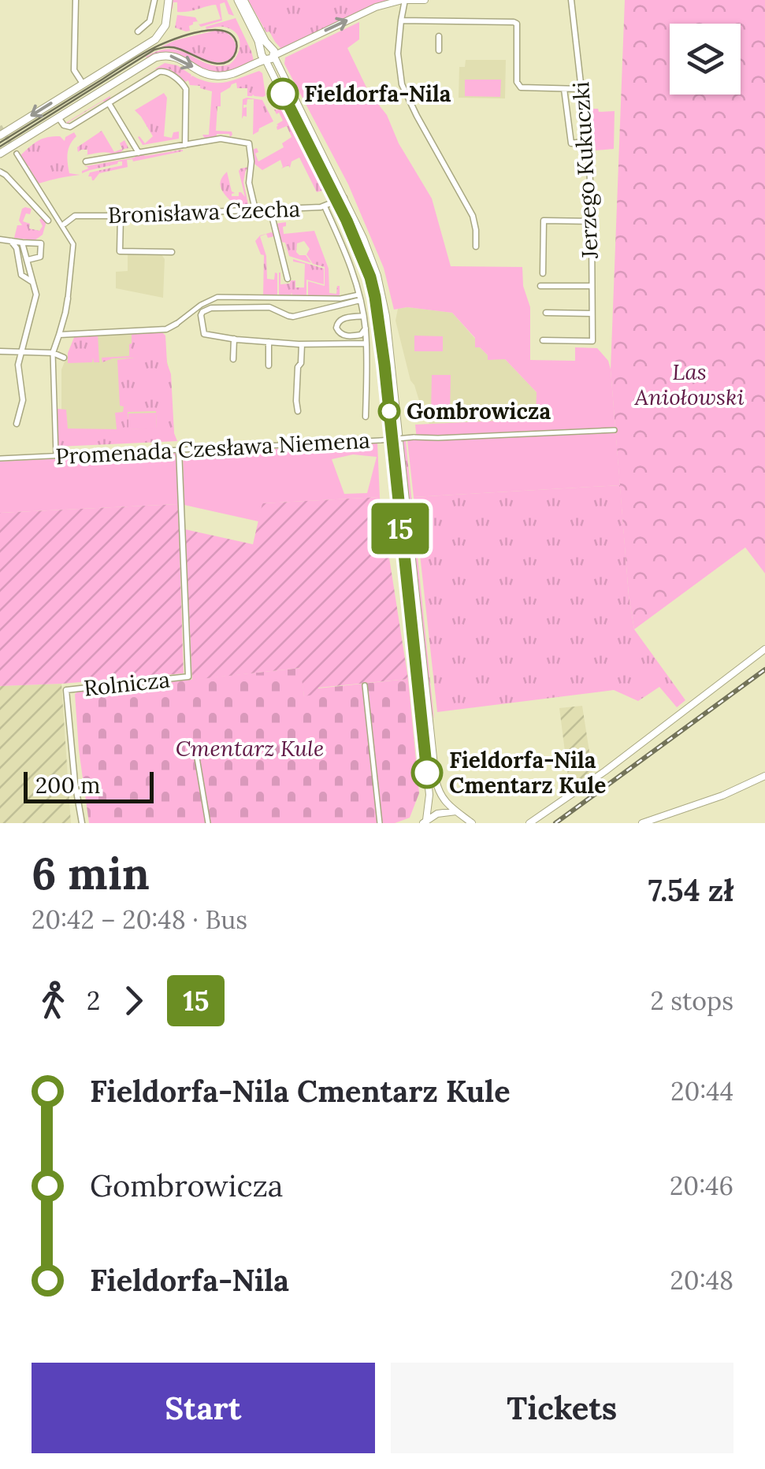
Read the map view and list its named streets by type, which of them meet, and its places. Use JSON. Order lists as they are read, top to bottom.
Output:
{
  "streets": {
    "street": [
      "Jerzego Kukuczki",
      "Bronisława Czecha",
      "Promenada Czesława Niemena",
      "Rolnicza"
    ]
  },
  "crossings": [
    ["Promenada Czesława Niemena", "Rolnicza"]
  ],
  "parks": ["Las Aniołowski", "Cmentarz Kule"],
  "places": ["Fieldorfa-Nila", "Gombrowicza", "Fieldorfa-Nila Cmentarz Kule"],
  "lines": ["bus line 15"],
  "scale_bar": "200 m",
  "page": {
    "on_map": "15",
    "scale": "200 m",
    "heading": ["6 min", "20:42 – 20:48 · Bus", "7.54 zł"],
    "legs": ["2", "15", "2 stops"],
    "list": [
      {
        "name": "Fieldorfa-Nila Cmentarz Kule",
        "value": "20:44"
      },
      {
        "name": "Gombrowicza",
        "value": "20:46"
      },
      {
        "name": "Fieldorfa-Nila",
        "value": "20:48"
      }
    ],
    "buttons": ["Start", "Tickets"]
  }
}
